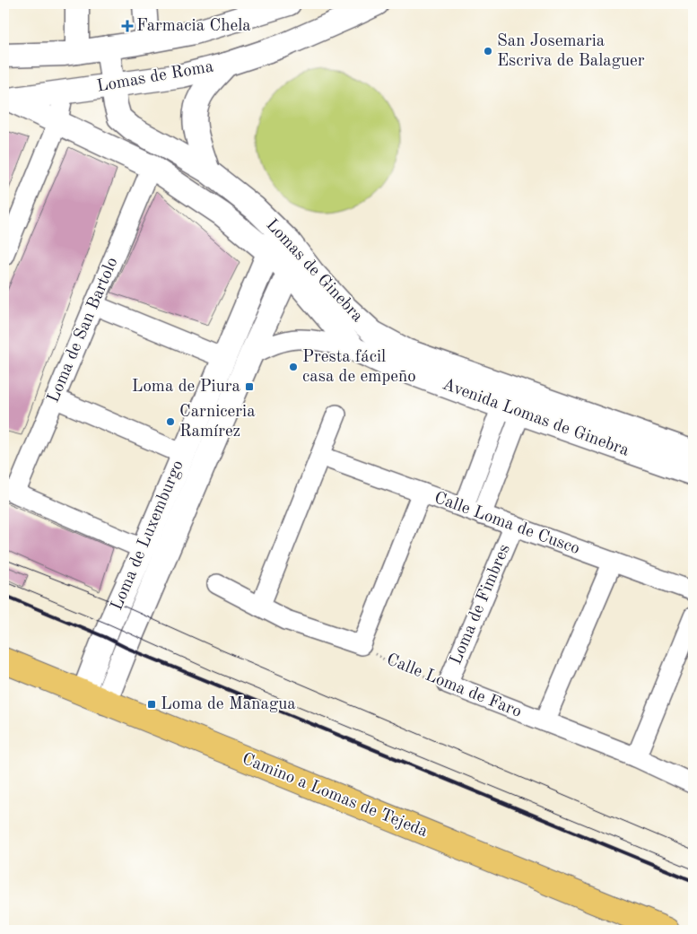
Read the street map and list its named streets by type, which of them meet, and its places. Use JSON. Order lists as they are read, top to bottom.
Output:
{
  "streets": {
    "main road": ["Camino a Lomas de Tejeda"],
    "street": [
      "Lomas de Roma",
      "Lomas de Ginebra",
      "Loma de San Bartolo",
      "Avenida Lomas de Ginebra",
      "Calle Loma de Cusco",
      "Loma de Luxemburgo",
      "Loma de Fimbres",
      "Calle Loma de Faro"
    ]
  },
  "crossings": [
    ["Lomas de Roma", "Lomas de Ginebra"],
    ["Lomas de Roma", "Avenida Lomas de Ginebra"],
    ["Lomas de Ginebra", "Loma de Luxemburgo"],
    ["Loma de San Bartolo", "Avenida Lomas de Ginebra"],
    ["Avenida Lomas de Ginebra", "Loma de Luxemburgo"],
    ["Calle Loma de Cusco", "Loma de Fimbres"],
    ["Loma de Luxemburgo", "Camino a Lomas de Tejeda"],
    ["Loma de Fimbres", "Calle Loma de Faro"]
  ],
  "places": {
    "health": ["Farmacia Chela"],
    "other": ["San Josemaria Escriva de Balaguer", "Presta fácil casa de empeño", "Carniceria Ramírez"],
    "transit": ["Loma de Piura", "Loma de Managua"]
  }
}
